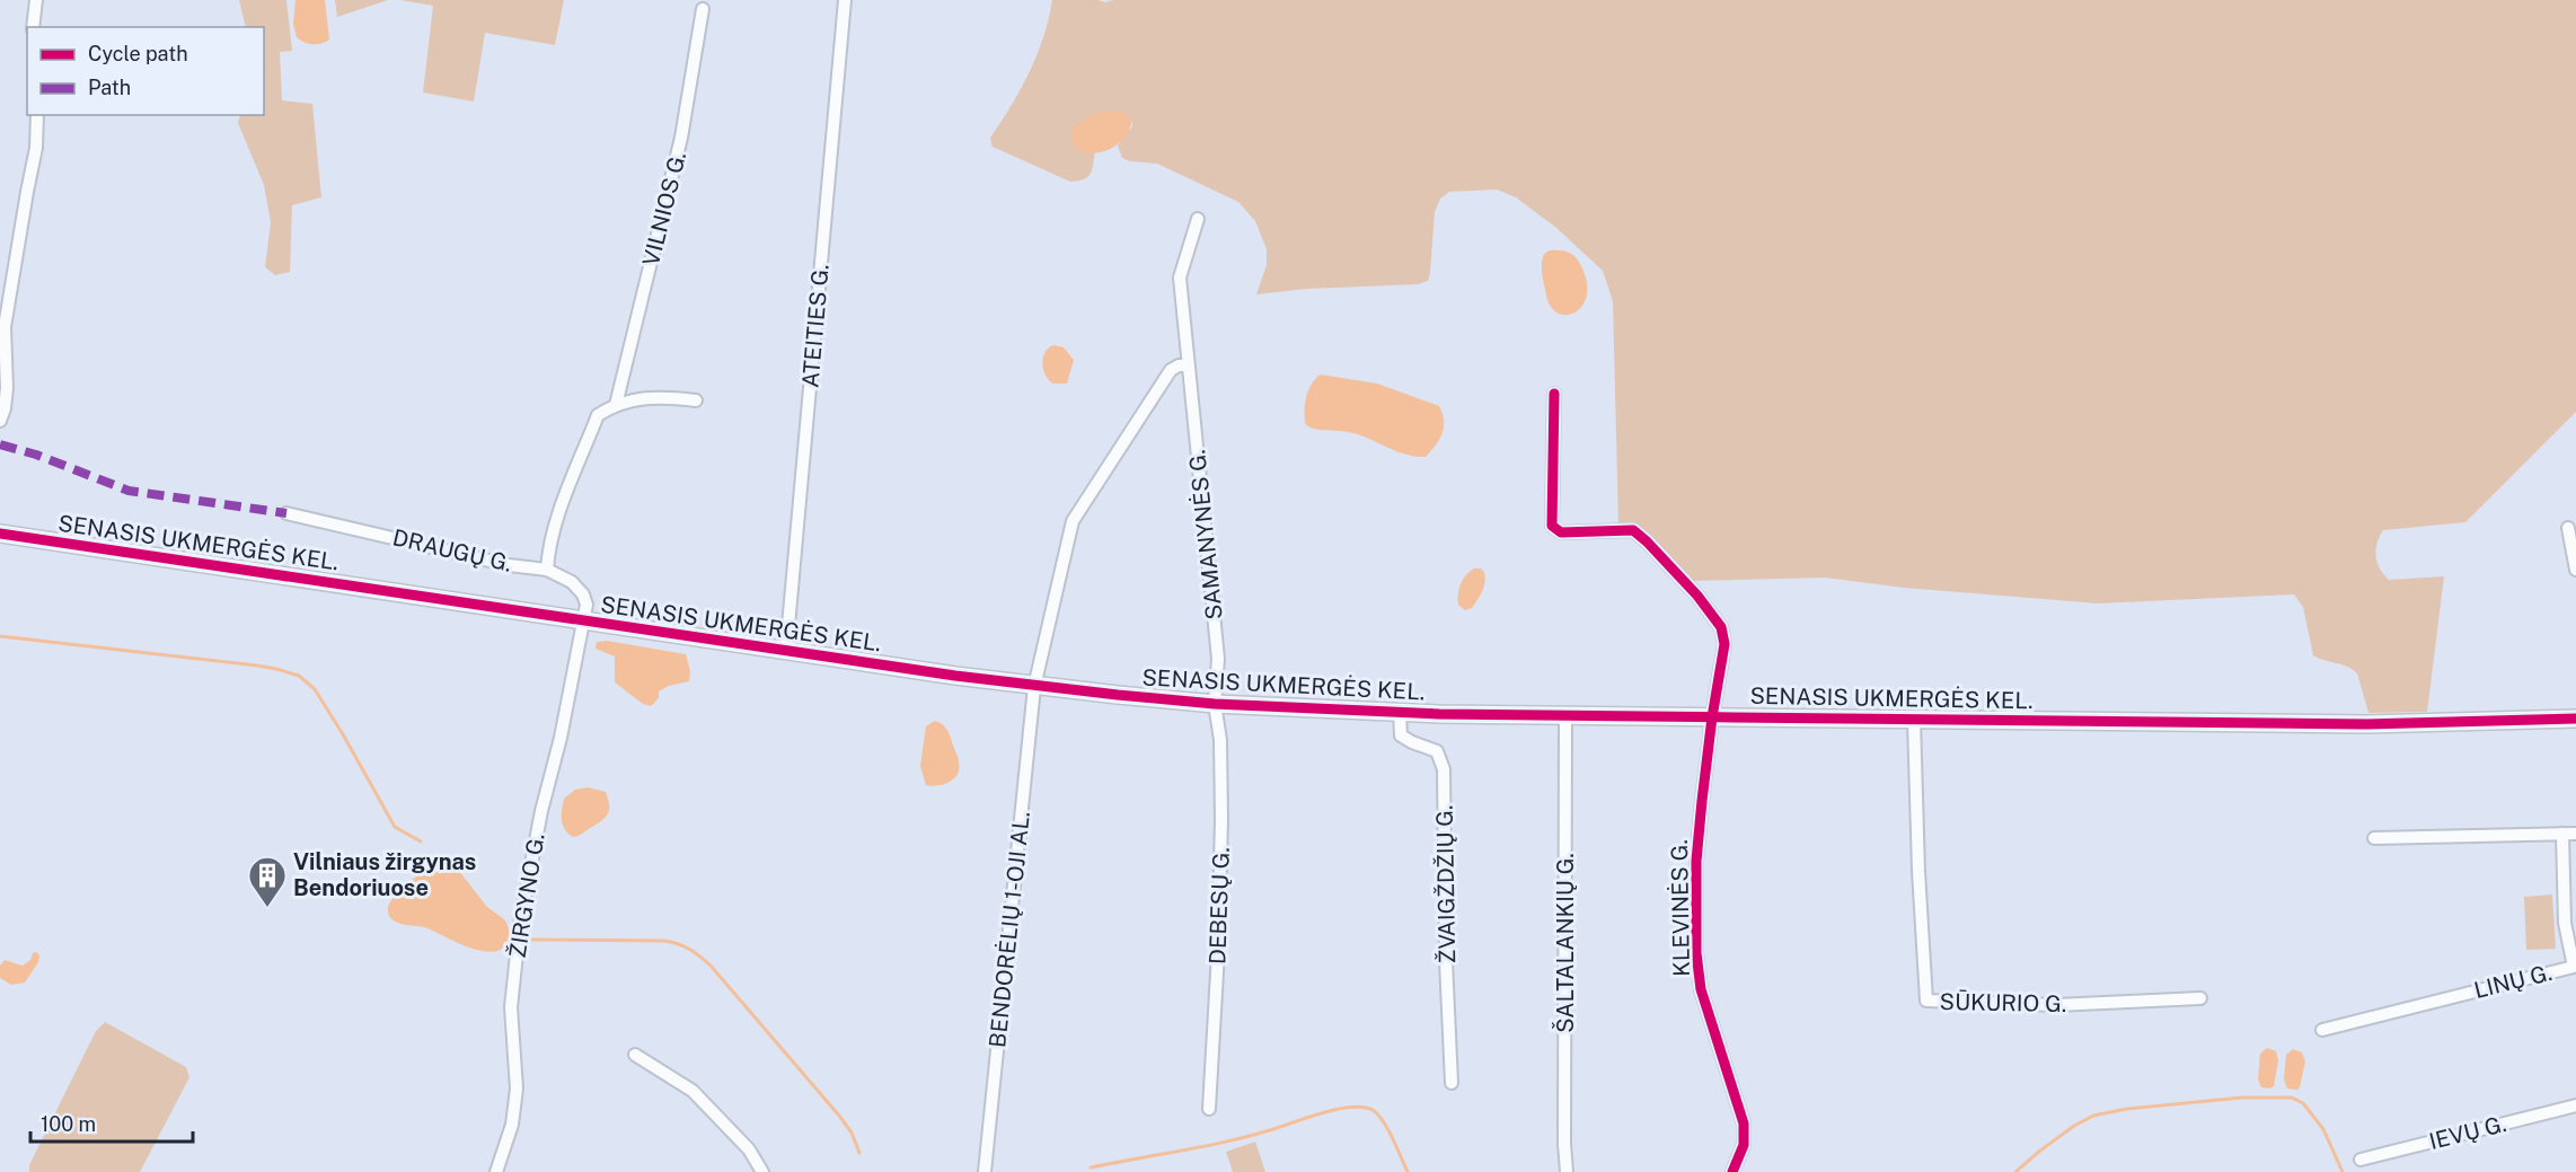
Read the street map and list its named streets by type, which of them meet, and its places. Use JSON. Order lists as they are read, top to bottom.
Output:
{
  "streets": {
    "main road": ["SENASIS UKMERGĖS KEL."],
    "street": [
      "VILNIOS G.",
      "ATEITIES G.",
      "SAMANYNĖS G.",
      "DRAUGŲ G.",
      "ŽVAIGŽDŽIŲ G.",
      "ŽIRGYNO G.",
      "DEBESŲ G.",
      "KLEVINĖS G.",
      "BENDORĖLIŲ 1-OJI AL.",
      "ŠALTALANKIŲ G.",
      "LINŲ G.",
      "SŪKURIO G.",
      "IEVŲ G."
    ]
  },
  "crossings": [
    ["ATEITIES G.", "SENASIS UKMERGĖS KEL."],
    ["SAMANYNĖS G.", "SENASIS UKMERGĖS KEL."],
    ["SAMANYNĖS G.", "DEBESŲ G."],
    ["SENASIS UKMERGĖS KEL.", "DRAUGŲ G."],
    ["SENASIS UKMERGĖS KEL.", "ŽVAIGŽDŽIŲ G."],
    ["SENASIS UKMERGĖS KEL.", "ŽIRGYNO G."],
    ["SENASIS UKMERGĖS KEL.", "DEBESŲ G."],
    ["SENASIS UKMERGĖS KEL.", "KLEVINĖS G."],
    ["SENASIS UKMERGĖS KEL.", "BENDORĖLIŲ 1-OJI AL."],
    ["SENASIS UKMERGĖS KEL.", "ŠALTALANKIŲ G."],
    ["SENASIS UKMERGĖS KEL.", "SŪKURIO G."],
    ["DRAUGŲ G.", "ŽIRGYNO G."]
  ],
  "places": {
    "building": ["Vilniaus žirgynas Bendoriuose"]
  },
  "legend": ["Cycle path", "Path"],
  "scale_bar": "100 m"
}
